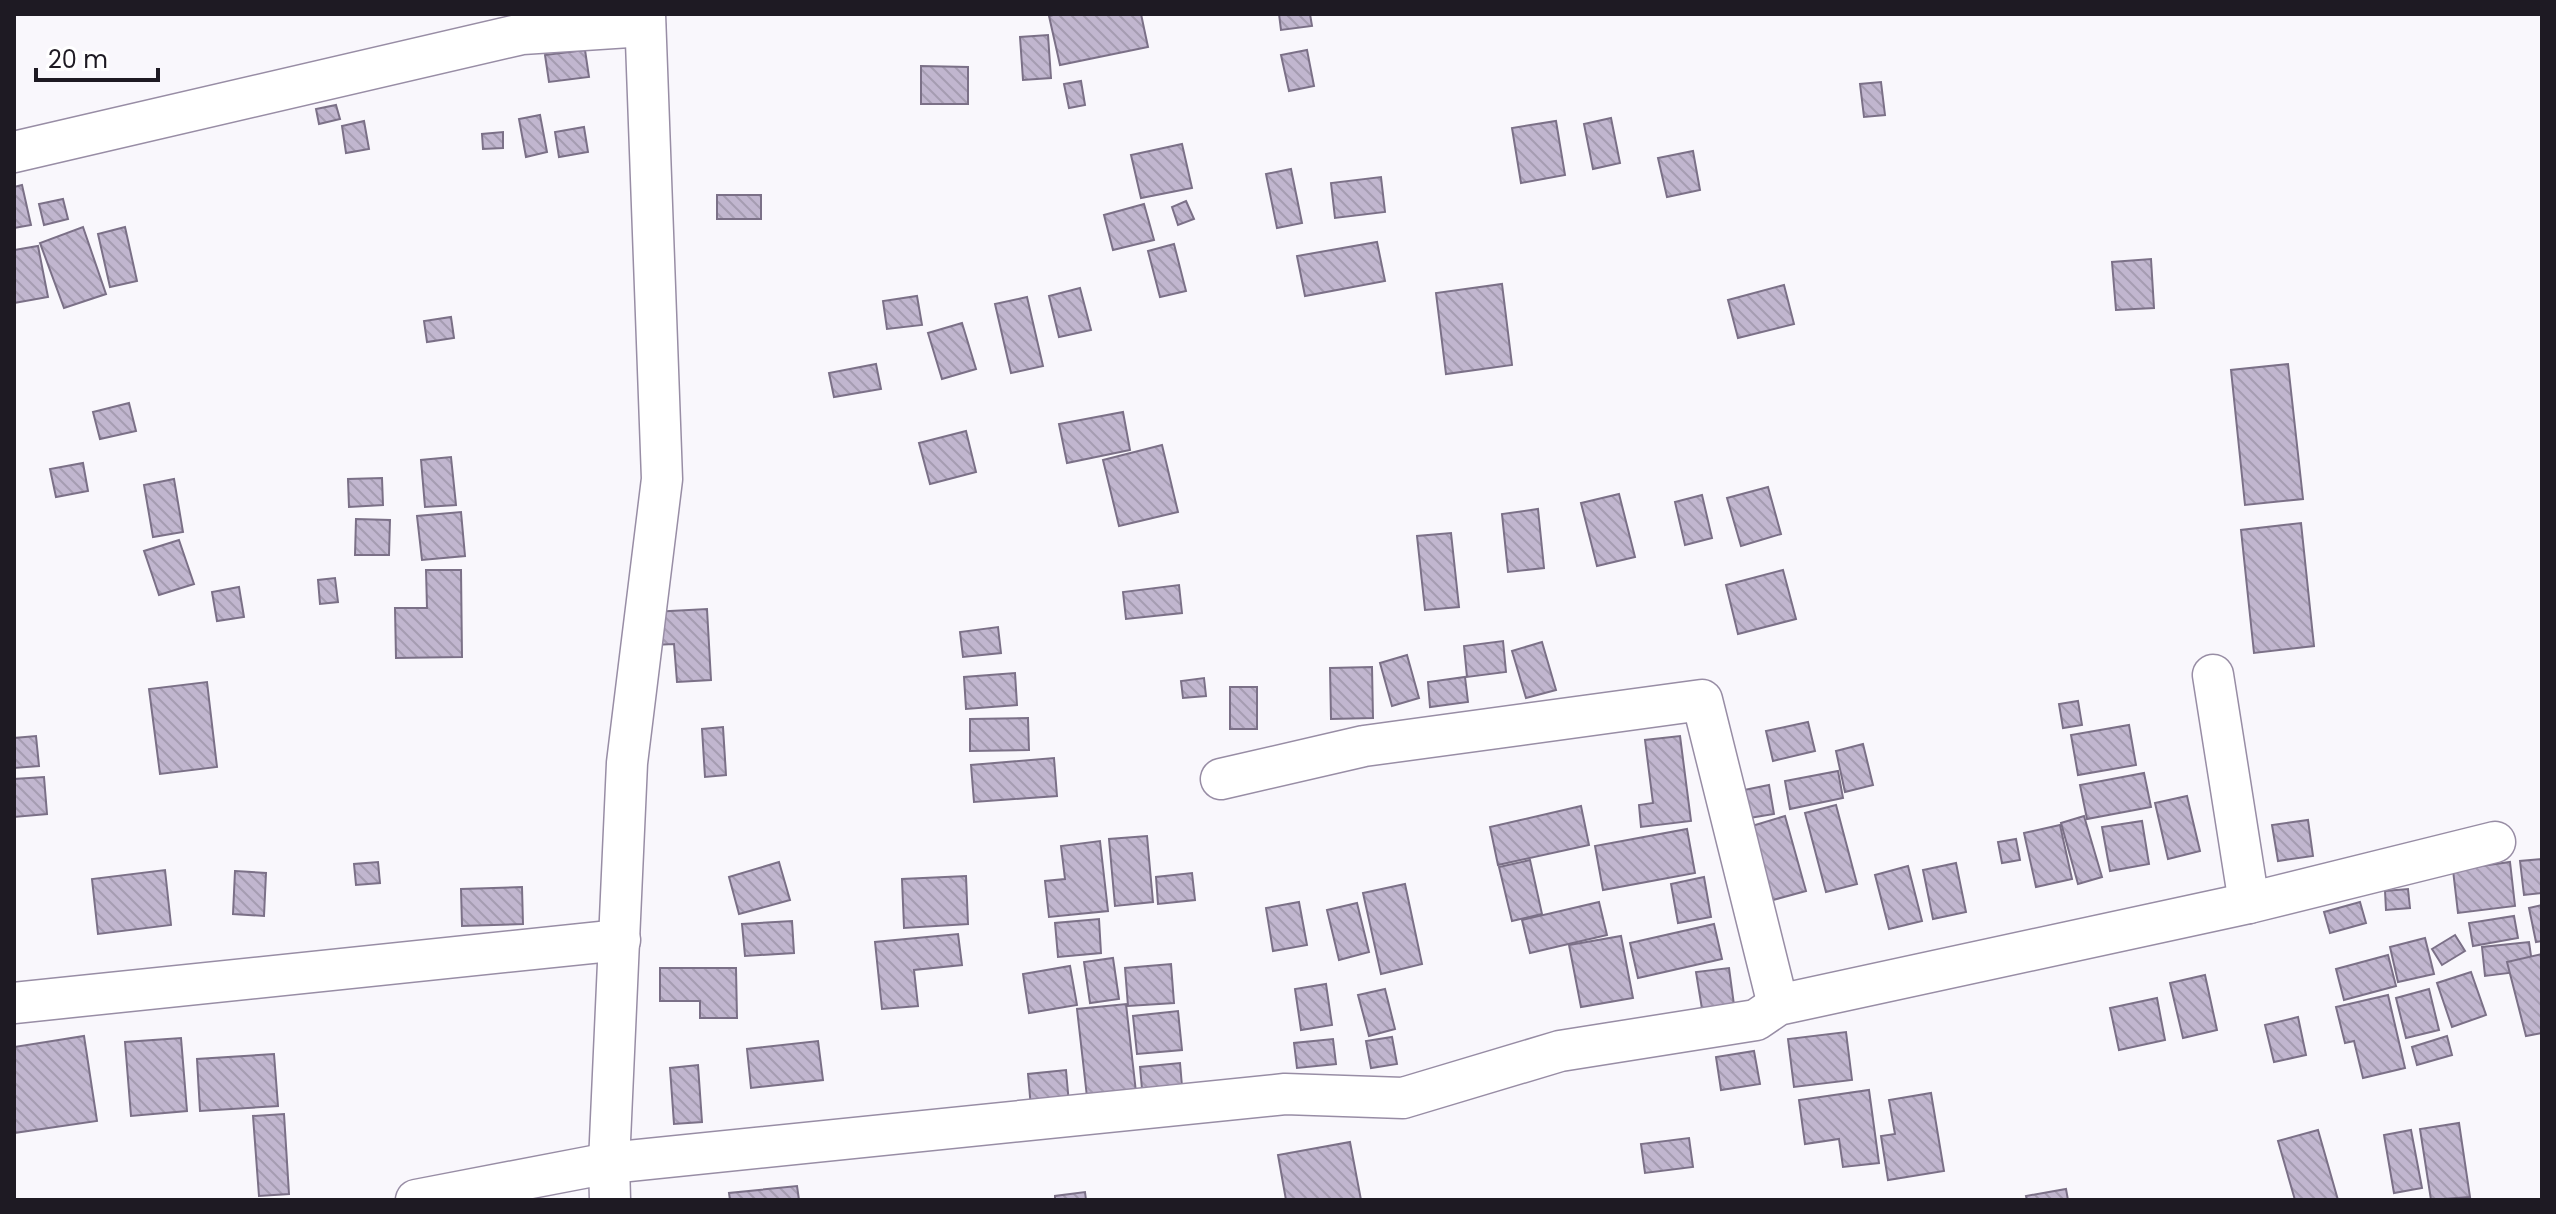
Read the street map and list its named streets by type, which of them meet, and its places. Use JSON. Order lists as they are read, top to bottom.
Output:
{
  "scale_bar": "20 m"
}
